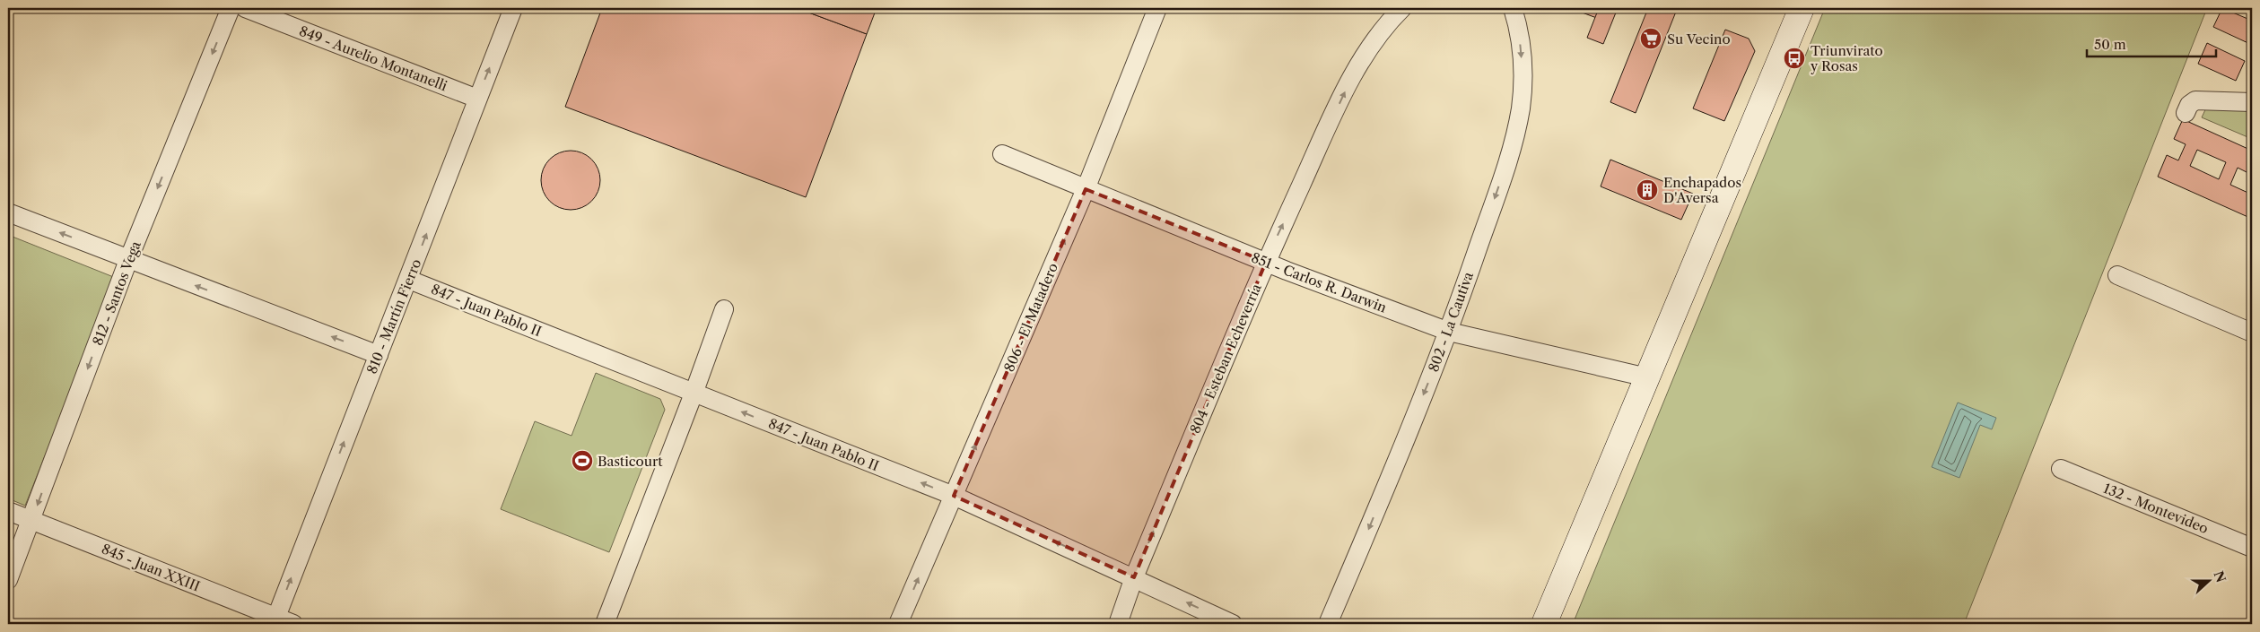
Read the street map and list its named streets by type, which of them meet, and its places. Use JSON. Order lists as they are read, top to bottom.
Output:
{
  "streets": {
    "street": [
      "849 - Aurelio Montanelli",
      "851 - Carlos R. Darwin",
      "812 - Santos Vega",
      "847 - Juan Pablo II",
      "810 - Martín Fierro",
      "806 - El Matadero",
      "802 - La Cautiva",
      "804 - Esteban Echeverría",
      "132 - Montevideo",
      "845 - Juan XXIII"
    ]
  },
  "crossings": [
    ["849 - Aurelio Montanelli", "810 - Martín Fierro"],
    ["851 - Carlos R. Darwin", "806 - El Matadero"],
    ["851 - Carlos R. Darwin", "802 - La Cautiva"],
    ["851 - Carlos R. Darwin", "804 - Esteban Echeverría"],
    ["812 - Santos Vega", "845 - Juan XXIII"],
    ["847 - Juan Pablo II", "810 - Martín Fierro"],
    ["847 - Juan Pablo II", "806 - El Matadero"],
    ["847 - Juan Pablo II", "804 - Esteban Echeverría"],
    ["810 - Martín Fierro", "845 - Juan XXIII"]
  ],
  "one_way": [
    "812 - Santos Vega",
    "847 - Juan Pablo II",
    "810 - Martín Fierro",
    "806 - El Matadero",
    "802 - La Cautiva",
    "804 - Esteban Echeverría"
  ],
  "places": {
    "supermarket": ["Su Vecino"],
    "bus stop": ["Triunvirato y Rosas"],
    "building": ["Enchapados D'Aversa"],
    "sports": ["Basticourt"]
  },
  "scale_bar": "50 m",
  "north": "right"
}
